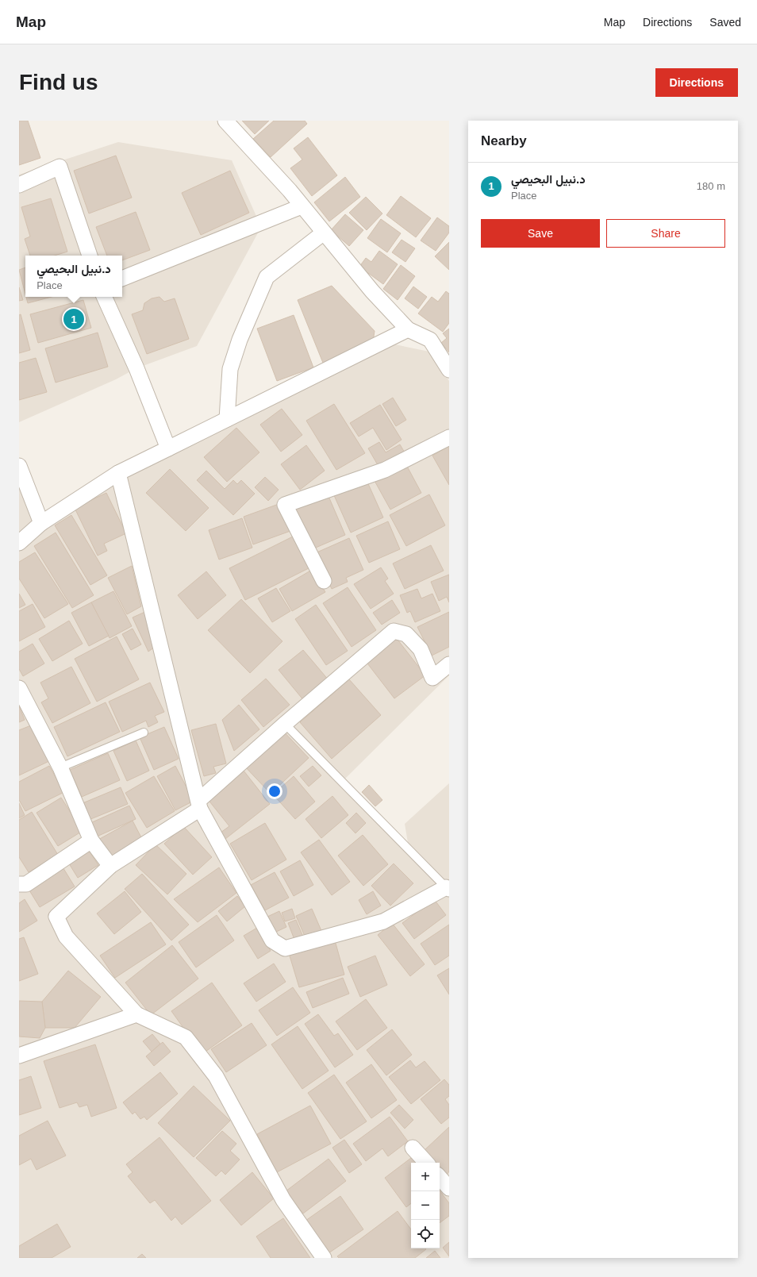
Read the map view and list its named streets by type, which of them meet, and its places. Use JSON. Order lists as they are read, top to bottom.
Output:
{
  "page": {
    "header": "Map",
    "nav": ["Map", "Directions", "Saved"],
    "buttons": [
      "Directions",
      ["Save", "Share"]
    ],
    "title": "Find us",
    "heading": "Nearby",
    "list": [
      {
        "mark": "1",
        "name": "د.نبيل البحيصي",
        "note": "Place",
        "value": "180 m"
      }
    ],
    "popup": ["د.نبيل البحيصي", "Place"],
    "pins": "1",
    "map_buttons": ["+", "−"]
  }
}
